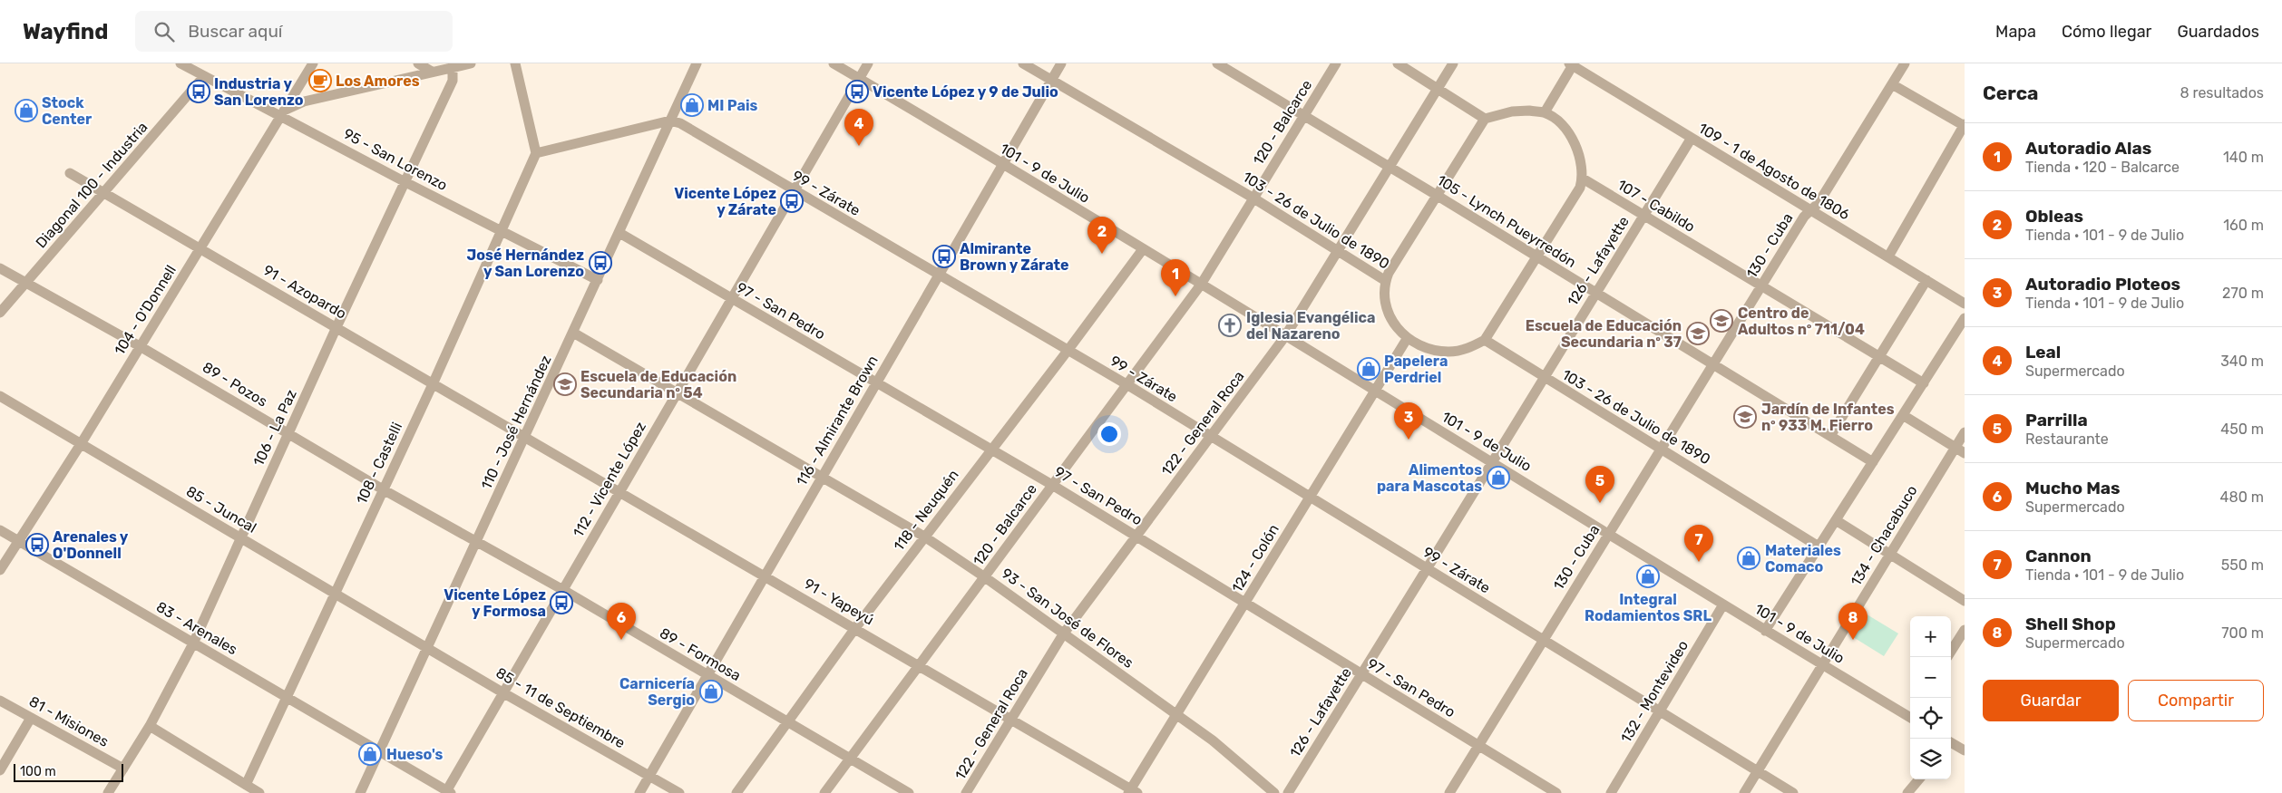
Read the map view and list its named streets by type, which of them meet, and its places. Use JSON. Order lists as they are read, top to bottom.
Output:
{
  "streets": {
    "street": [
      "120 - Balcarce",
      "95 - San Lorenzo",
      "109 - 1 de Agosto de 1806",
      "101 - 9 de Julio",
      "Diagonal 100 - Industria",
      "99 - Zárate",
      "107 - Cabildo",
      "103 - 26 de Julio de 1890",
      "105 - Lynch Pueyrredón",
      "130 - Cuba",
      "126 - Lafayette",
      "91 - Azopardo",
      "104 - O'Donnell",
      "97 - San Pedro",
      "89 - Pozos",
      "116 - Almirante Brown",
      "110 - José Hernández",
      "122 - General Roca",
      "106 - La Paz",
      "108 - Castelli",
      "112 - Vicente López",
      "85 - Juncal",
      "118 - Neuquén",
      "134 - Chacabuco",
      "124 - Colón",
      "91 - Yapeyú",
      "93 - San José de Flores",
      "83 - Arenales",
      "89 - Formosa",
      "132 - Montevideo",
      "85 - 11 de Septiembre",
      "81 - Misiones"
    ]
  },
  "crossings": [
    ["120 - Balcarce", "101 - 9 de Julio"],
    ["120 - Balcarce", "99 - Zárate"],
    ["120 - Balcarce", "103 - 26 de Julio de 1890"],
    ["120 - Balcarce", "105 - Lynch Pueyrredón"],
    ["120 - Balcarce", "97 - San Pedro"],
    ["120 - Balcarce", "91 - Yapeyú"],
    ["120 - Balcarce", "93 - San José de Flores"],
    ["120 - Balcarce", "89 - Formosa"],
    ["95 - San Lorenzo", "Diagonal 100 - Industria"],
    ["95 - San Lorenzo", "104 - O'Donnell"],
    ["95 - San Lorenzo", "110 - José Hernández"],
    ["95 - San Lorenzo", "106 - La Paz"],
    ["95 - San Lorenzo", "108 - Castelli"],
    ["109 - 1 de Agosto de 1806", "130 - Cuba"],
    ["109 - 1 de Agosto de 1806", "126 - Lafayette"],
    ["101 - 9 de Julio", "130 - Cuba"],
    ["101 - 9 de Julio", "126 - Lafayette"],
    ["101 - 9 de Julio", "116 - Almirante Brown"],
    ["101 - 9 de Julio", "122 - General Roca"],
    ["101 - 9 de Julio", "112 - Vicente López"],
    ["101 - 9 de Julio", "118 - Neuquén"],
    ["101 - 9 de Julio", "134 - Chacabuco"],
    ["101 - 9 de Julio", "124 - Colón"],
    ["101 - 9 de Julio", "132 - Montevideo"],
    ["Diagonal 100 - Industria", "91 - Azopardo"],
    ["Diagonal 100 - Industria", "89 - Pozos"],
    ["99 - Zárate", "130 - Cuba"],
    ["99 - Zárate", "126 - Lafayette"],
    ["99 - Zárate", "116 - Almirante Brown"],
    ["99 - Zárate", "110 - José Hernández"],
    ["99 - Zárate", "122 - General Roca"],
    ["99 - Zárate", "112 - Vicente López"],
    ["99 - Zárate", "118 - Neuquén"],
    ["99 - Zárate", "134 - Chacabuco"],
    ["99 - Zárate", "124 - Colón"],
    ["99 - Zárate", "132 - Montevideo"],
    ["107 - Cabildo", "105 - Lynch Pueyrredón"],
    ["107 - Cabildo", "130 - Cuba"],
    ["107 - Cabildo", "126 - Lafayette"],
    ["103 - 26 de Julio de 1890", "105 - Lynch Pueyrredón"],
    ["103 - 26 de Julio de 1890", "130 - Cuba"],
    ["103 - 26 de Julio de 1890", "126 - Lafayette"],
    ["103 - 26 de Julio de 1890", "116 - Almirante Brown"],
    ["103 - 26 de Julio de 1890", "122 - General Roca"],
    ["103 - 26 de Julio de 1890", "124 - Colón"],
    ["105 - Lynch Pueyrredón", "130 - Cuba"],
    ["105 - Lynch Pueyrredón", "126 - Lafayette"],
    ["105 - Lynch Pueyrredón", "122 - General Roca"],
    ["105 - Lynch Pueyrredón", "124 - Colón"],
    ["130 - Cuba", "97 - San Pedro"],
    ["126 - Lafayette", "97 - San Pedro"],
    ["91 - Azopardo", "104 - O'Donnell"],
    ["91 - Azopardo", "110 - José Hernández"],
    ["91 - Azopardo", "106 - La Paz"],
    ["91 - Azopardo", "108 - Castelli"],
    ["91 - Azopardo", "91 - Yapeyú"],
    ["104 - O'Donnell", "89 - Pozos"],
    ["104 - O'Donnell", "85 - Juncal"],
    ["104 - O'Donnell", "83 - Arenales"],
    ["97 - San Pedro", "116 - Almirante Brown"],
    ["97 - San Pedro", "110 - José Hernández"],
    ["97 - San Pedro", "122 - General Roca"],
    ["97 - San Pedro", "112 - Vicente López"],
    ["97 - San Pedro", "118 - Neuquén"],
    ["97 - San Pedro", "124 - Colón"],
    ["89 - Pozos", "110 - José Hernández"],
    ["89 - Pozos", "106 - La Paz"],
    ["89 - Pozos", "108 - Castelli"],
    ["89 - Pozos", "89 - Formosa"],
    ["116 - Almirante Brown", "91 - Yapeyú"],
    ["116 - Almirante Brown", "93 - San José de Flores"],
    ["116 - Almirante Brown", "89 - Formosa"],
    ["116 - Almirante Brown", "85 - 11 de Septiembre"],
    ["110 - José Hernández", "85 - Juncal"],
    ["110 - José Hernández", "91 - Yapeyú"],
    ["110 - José Hernández", "93 - San José de Flores"],
    ["110 - José Hernández", "83 - Arenales"],
    ["110 - José Hernández", "89 - Formosa"],
    ["110 - José Hernández", "85 - 11 de Septiembre"],
    ["122 - General Roca", "91 - Yapeyú"],
    ["122 - General Roca", "93 - San José de Flores"],
    ["106 - La Paz", "85 - Juncal"],
    ["106 - La Paz", "83 - Arenales"],
    ["106 - La Paz", "81 - Misiones"],
    ["108 - Castelli", "85 - Juncal"],
    ["108 - Castelli", "83 - Arenales"],
    ["112 - Vicente López", "91 - Yapeyú"],
    ["112 - Vicente López", "93 - San José de Flores"],
    ["112 - Vicente López", "83 - Arenales"],
    ["112 - Vicente López", "89 - Formosa"],
    ["112 - Vicente López", "85 - 11 de Septiembre"],
    ["85 - Juncal", "85 - 11 de Septiembre"],
    ["118 - Neuquén", "91 - Yapeyú"],
    ["118 - Neuquén", "93 - San José de Flores"],
    ["118 - Neuquén", "89 - Formosa"],
    ["124 - Colón", "91 - Yapeyú"],
    ["124 - Colón", "93 - San José de Flores"]
  ],
  "places": {
    "cafe": ["Los Amores"],
    "bus stop": [
      "Industria y San Lorenzo",
      "Vicente López y 9 de Julio",
      "Vicente López y Zárate",
      "Almirante Brown y Zárate",
      "José Hernández y San Lorenzo",
      "Arenales y O'Donnell",
      "Vicente López y Formosa"
    ],
    "shop": [
      "MI Pais",
      "Stock Center",
      "Papelera Perdriel",
      "Alimentos para Mascotas",
      "Materiales Comaco",
      "Integral Rodamientos SRL",
      "Carnicería Sergio",
      "Hueso's"
    ],
    "school or university": [
      "Centro de Adultos nº 711/04",
      "Escuela de Educación Secundaria nº 37",
      "Escuela de Educación Secundaria nº 54",
      "Jardín de Infantes nº 933 M. Fierro"
    ],
    "church": ["Iglesia Evangélica del Nazareno"]
  },
  "scale_bar": "100 m",
  "page": {
    "header": "Wayfind",
    "search": "Buscar aquí",
    "nav": ["Mapa", "Cómo llegar", "Guardados"],
    "heading": ["Cerca", "8 resultados"],
    "pins": [
      "4",
      "2",
      "1",
      "3",
      "5",
      "7",
      "6",
      "8"
    ],
    "list": [
      {
        "mark": "1",
        "name": "Autoradio Alas",
        "note": "Tienda · 120 - Balcarce",
        "value": "140 m"
      },
      {
        "mark": "2",
        "name": "Obleas",
        "note": "Tienda · 101 - 9 de Julio",
        "value": "160 m"
      },
      {
        "mark": "3",
        "name": "Autoradio Ploteos",
        "note": "Tienda · 101 - 9 de Julio",
        "value": "270 m"
      },
      {
        "mark": "4",
        "name": "Leal",
        "note": "Supermercado",
        "value": "340 m"
      },
      {
        "mark": "5",
        "name": "Parrilla",
        "note": "Restaurante",
        "value": "450 m"
      },
      {
        "mark": "6",
        "name": "Mucho Mas",
        "note": "Supermercado",
        "value": "480 m"
      },
      {
        "mark": "7",
        "name": "Cannon",
        "note": "Tienda · 101 - 9 de Julio",
        "value": "550 m"
      },
      {
        "mark": "8",
        "name": "Shell Shop",
        "note": "Supermercado",
        "value": "700 m"
      }
    ],
    "map_buttons": ["+", "−"],
    "buttons": ["Guardar", "Compartir"],
    "scale": "100 m"
  }
}
